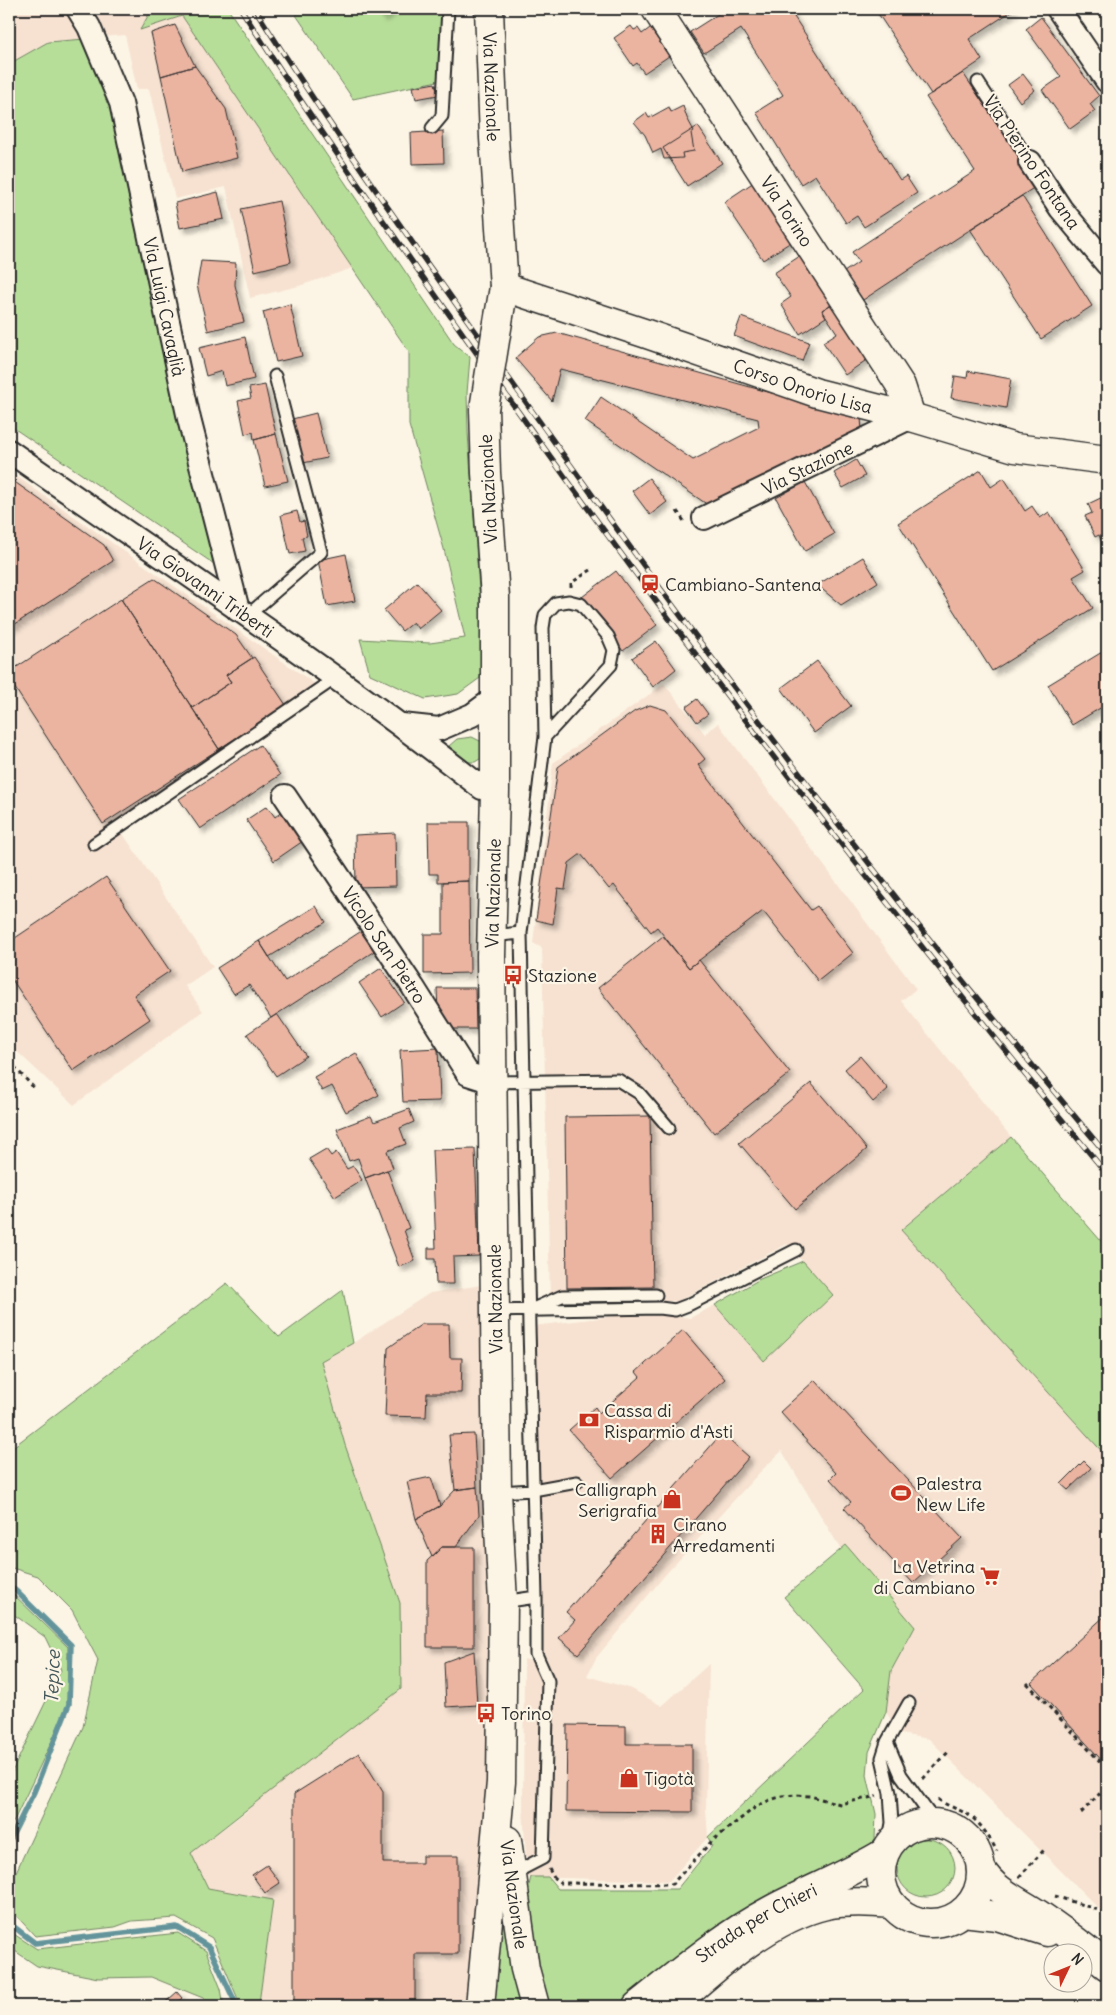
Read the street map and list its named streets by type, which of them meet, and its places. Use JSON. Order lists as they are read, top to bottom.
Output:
{
  "streets": {
    "main road": [
      "Via Nazionale",
      "Via Torino",
      "Corso Onorio Lisa",
      "Strada per Chieri"
    ],
    "street": [
      "Via Pierino Fontana",
      "Via Luigi Cavaglià",
      "Via Stazione",
      "Via Giovanni Triberti",
      "Vicolo San Pietro"
    ]
  },
  "crossings": [
    ["Via Nazionale", "Corso Onorio Lisa"],
    ["Via Nazionale", "Via Giovanni Triberti"],
    ["Via Nazionale", "Vicolo San Pietro"],
    ["Via Torino", "Corso Onorio Lisa"],
    ["Via Torino", "Via Stazione"],
    ["Via Luigi Cavaglià", "Via Giovanni Triberti"],
    ["Corso Onorio Lisa", "Via Stazione"]
  ],
  "water": ["Tepice"],
  "places": {
    "station": ["Cambiano-Santena"],
    "bus stop": ["Stazione", "Torino"],
    "bank": ["Cassa di Risparmio d'Asti"],
    "sports": ["Palestra New Life"],
    "shop": ["Calligraph Serigrafia", "Tigotà"],
    "building": ["Cirano Arredamenti"],
    "supermarket": ["La Vetrina di Cambiano"]
  },
  "north": "top right"
}
